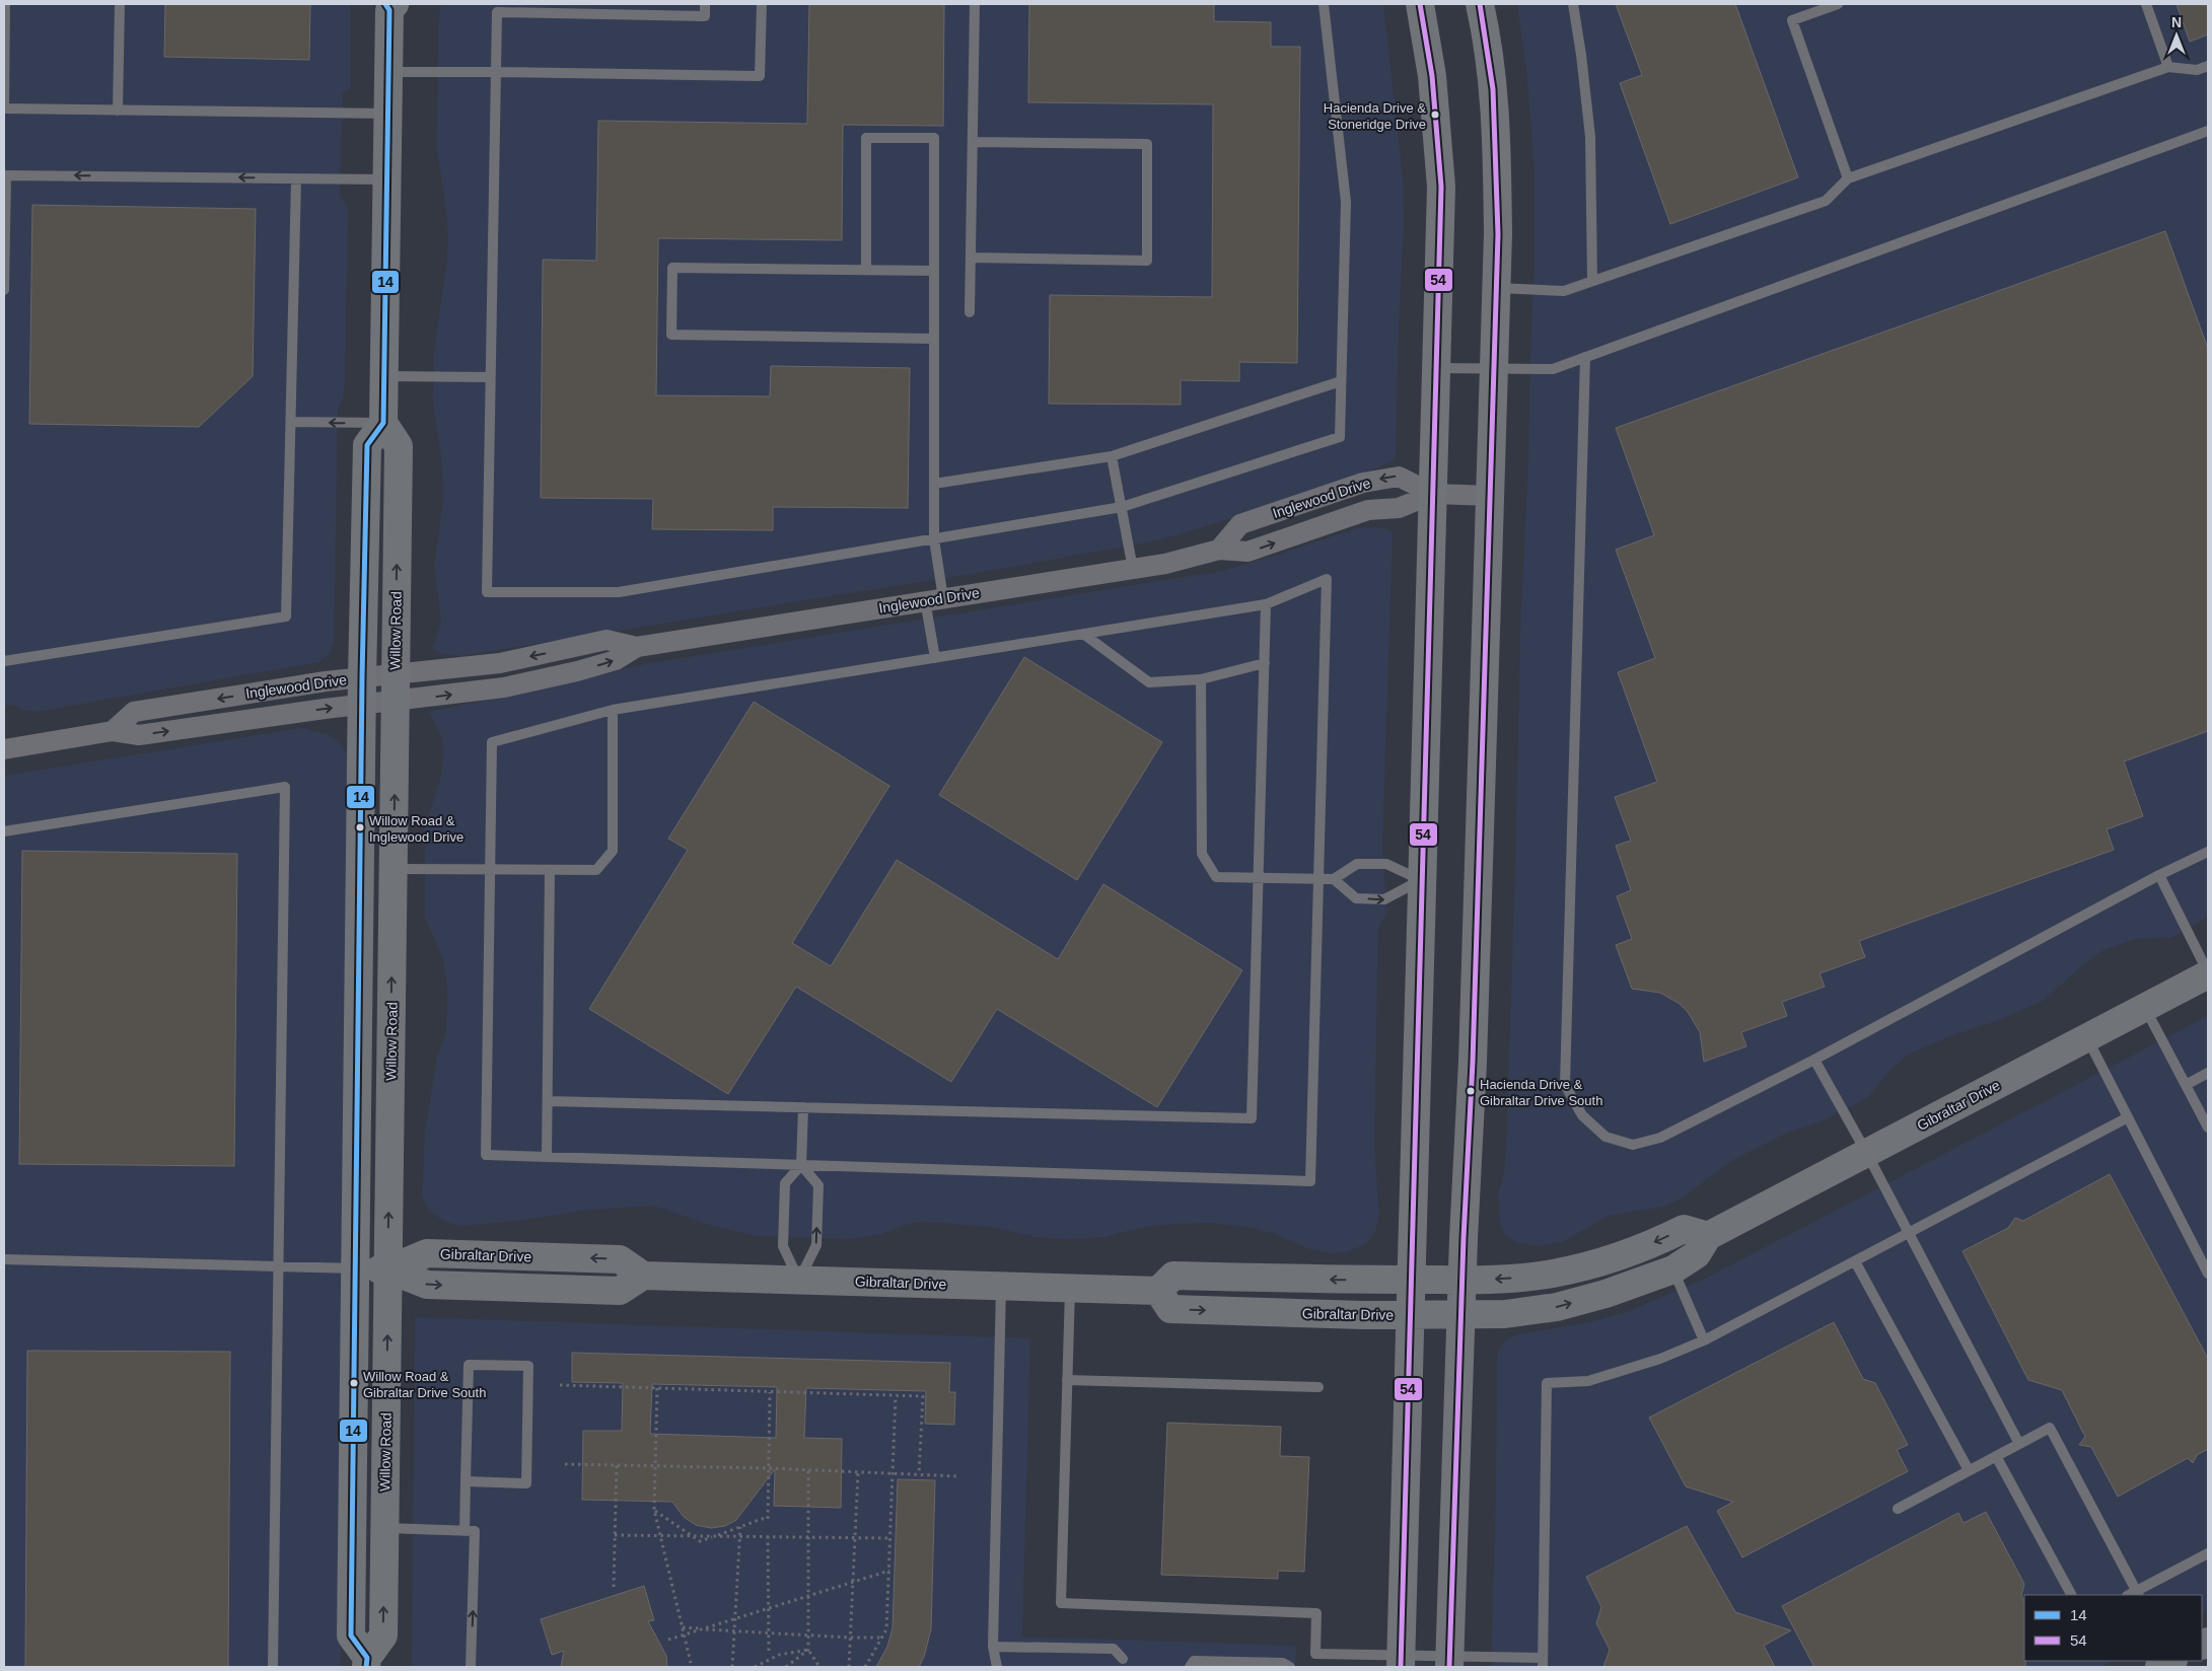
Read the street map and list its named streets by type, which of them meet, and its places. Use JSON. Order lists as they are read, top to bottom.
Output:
{
  "streets": {
    "street": ["Inglewood Drive", "Willow Road", "Gibraltar Drive"]
  },
  "crossings": [
    ["Inglewood Drive", "Willow Road"],
    ["Willow Road", "Gibraltar Drive"]
  ],
  "places": [
    "Hacienda Drive & Stoneridge Drive",
    "Willow Road & Inglewood Drive",
    "Hacienda Drive & Gibraltar Drive South",
    "Willow Road & Gibraltar Drive South"
  ],
  "lines": ["transit line 14", "transit line 54"],
  "legend": ["14", "54"],
  "north": "top"
}
